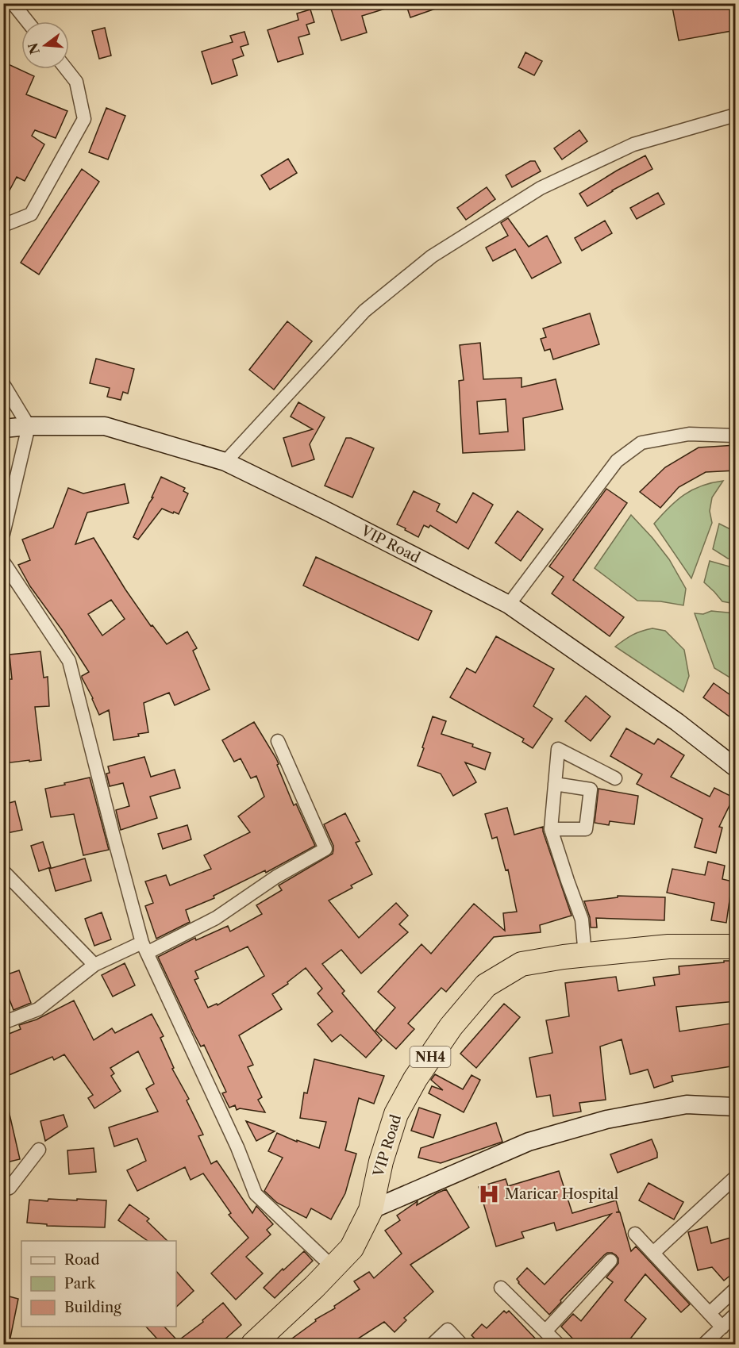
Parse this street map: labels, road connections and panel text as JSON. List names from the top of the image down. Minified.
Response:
{"streets":{"highway":["VIP Road","NH4"]},"places":{"hospital":["Maricar Hospital"]},"legend":["Road","Park","Building"],"north":"left"}
